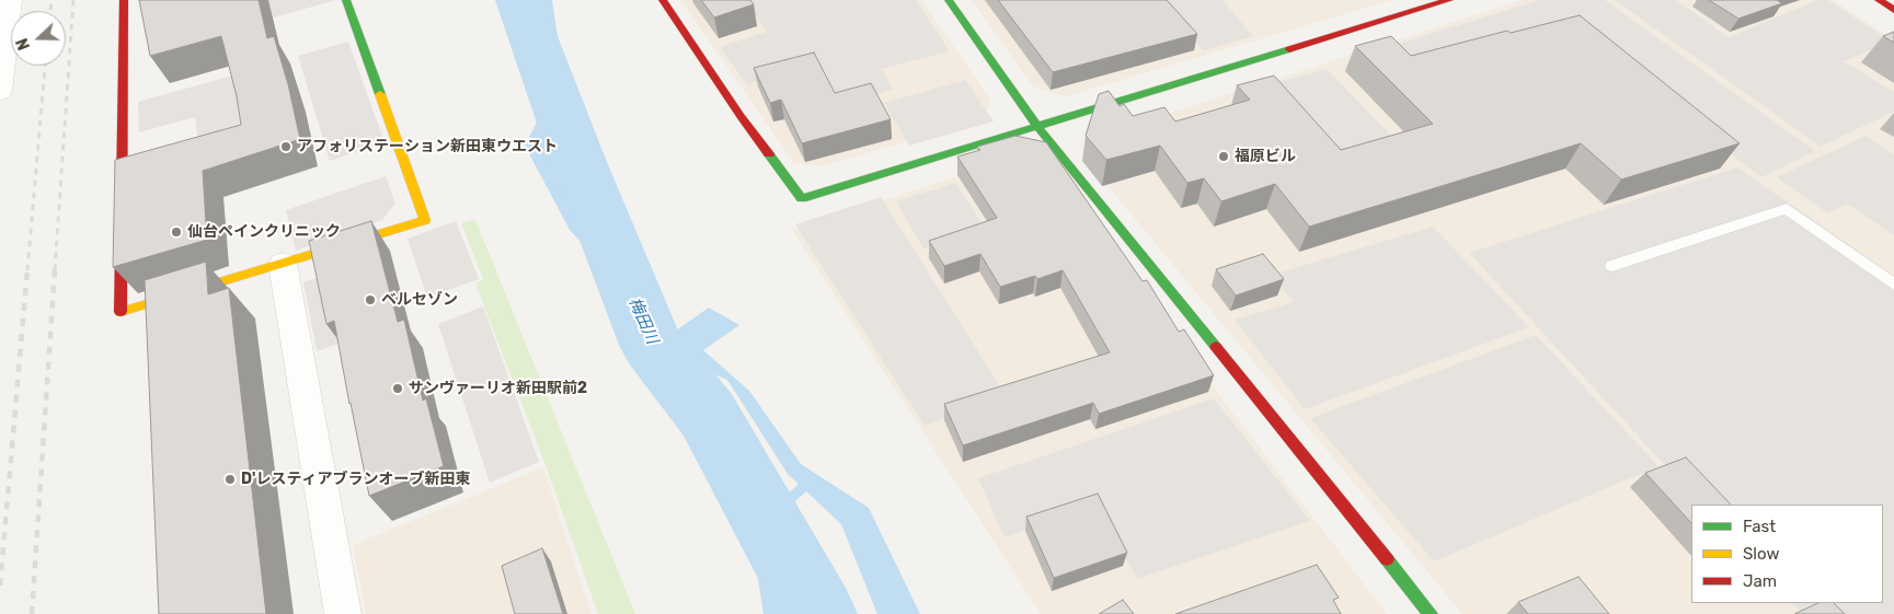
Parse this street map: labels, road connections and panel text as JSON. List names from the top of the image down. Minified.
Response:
{"water":["梅田川"],"places":["アフォリステーション新田東ウエスト","福原ビル","仙台ペインクリニック","ベルセゾン","サンヴァーリオ新田駅前2","D'レスティアブランオーブ新田東"],"legend":["Fast","Slow","Jam"],"north":"left"}
